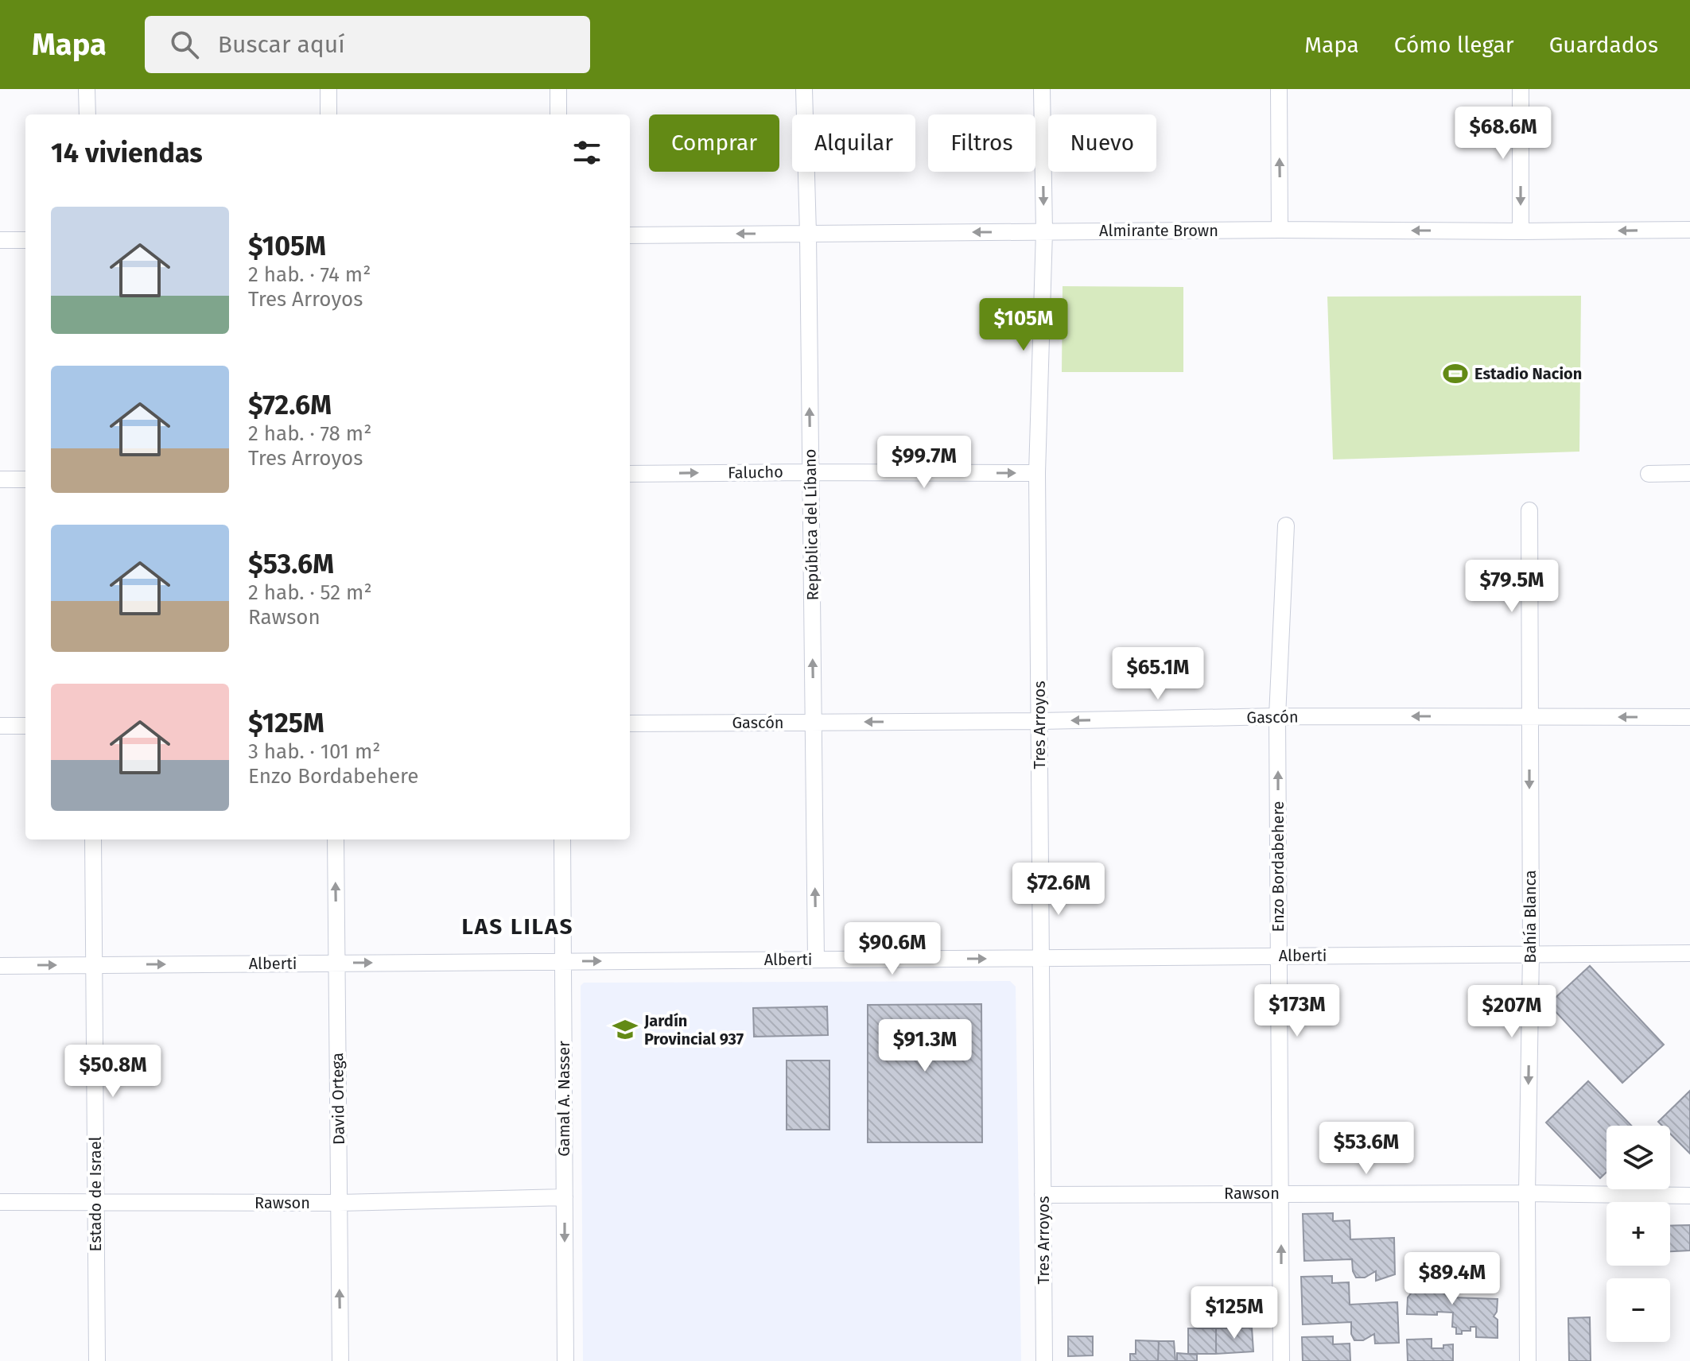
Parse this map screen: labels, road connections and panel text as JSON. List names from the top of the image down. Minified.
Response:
{"streets":{"street":["Almirante Brown","Falucho","República del Líbano","Gascón","Tres Arroyos","Enzo Bordabehere","Bahía Blanca","Alberti","David Ortega","Gamal A. Nasser","Rawson","Estado de Israel"]},"crossings":[["Almirante Brown","República del Líbano"],["Almirante Brown","Tres Arroyos"],["Falucho","República del Líbano"],["Falucho","Tres Arroyos"],["República del Líbano","Gascón"],["República del Líbano","Alberti"],["Gascón","Tres Arroyos"],["Gascón","Enzo Bordabehere"],["Gascón","Bahía Blanca"],["Tres Arroyos","Alberti"],["Tres Arroyos","Rawson"],["Enzo Bordabehere","Alberti"],["Enzo Bordabehere","Rawson"],["Bahía Blanca","Alberti"],["Bahía Blanca","Rawson"],["Alberti","David Ortega"],["Alberti","Gamal A. Nasser"],["Alberti","Estado de Israel"],["David Ortega","Rawson"],["Gamal A. Nasser","Rawson"],["Rawson","Estado de Israel"]],"one_way":["Almirante Brown","Falucho","República del Líbano","Gascón","Enzo Bordabehere","Bahía Blanca","Alberti","David Ortega"],"districts":["LAS LILAS"],"places":{"sports":["Estadio Nacion"],"school or university":["Jardín Provincial 937"]},"page":{"header":"Mapa","search":"Buscar aquí","nav":["Mapa","Cómo llegar","Guardados"],"price":["$68.6M","$105M","$99.7M","$79.5M","$65.1M","$72.6M","$90.6M","$173M","$207M","$91.3M","$50.8M","$53.6M","$89.4M","$125M"],"chip":["Comprar","Alquilar","Filtros","Nuevo"],"heading":"14 viviendas","list":[{"name":"$105M","note":"2 hab. · 74 m² · Tres Arroyos"},{"name":"$72.6M","note":"2 hab. · 78 m² · Tres Arroyos"},{"name":"$53.6M","note":"2 hab. · 52 m² · Rawson"},{"name":"$125M","note":"3 hab. · 101 m² · Enzo Bordabehere"}],"map_buttons":["+","−"]}}
